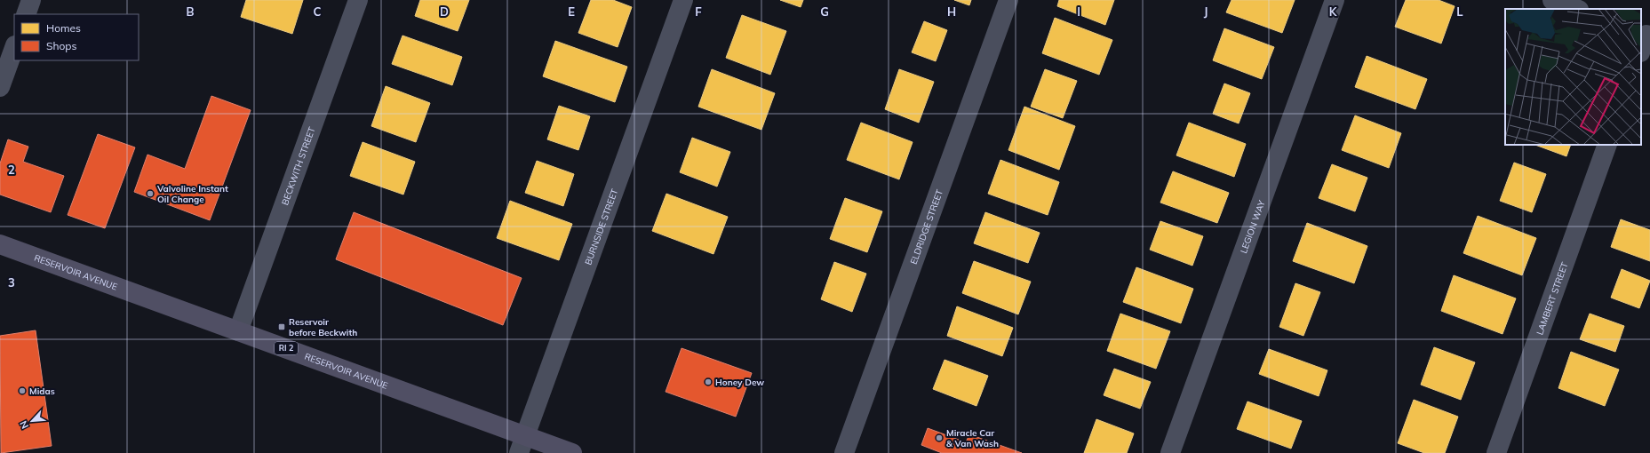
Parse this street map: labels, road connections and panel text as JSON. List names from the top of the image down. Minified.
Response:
{"streets":{"main road":["RESERVOIR AVENUE","RI 2"],"street":["BECKWITH STREET","BURNSIDE STREET","ELDRIDGE STREET","LEGION WAY","LAMBERT STREET"]},"crossings":[["BECKWITH STREET","RESERVOIR AVENUE"],["BURNSIDE STREET","RESERVOIR AVENUE"]],"places":{"other":["Valvoline Instant Oil Change","Honey Dew","Midas","Miracle Car & Van Wash"],"transit":["Reservoir before Beckwith"]},"legend":["Homes","Shops"],"north":"bottom left","grid":{"columns":["B","C","D","E","F","G","H","I","J","K","L"],"rows":["2","3"]}}
